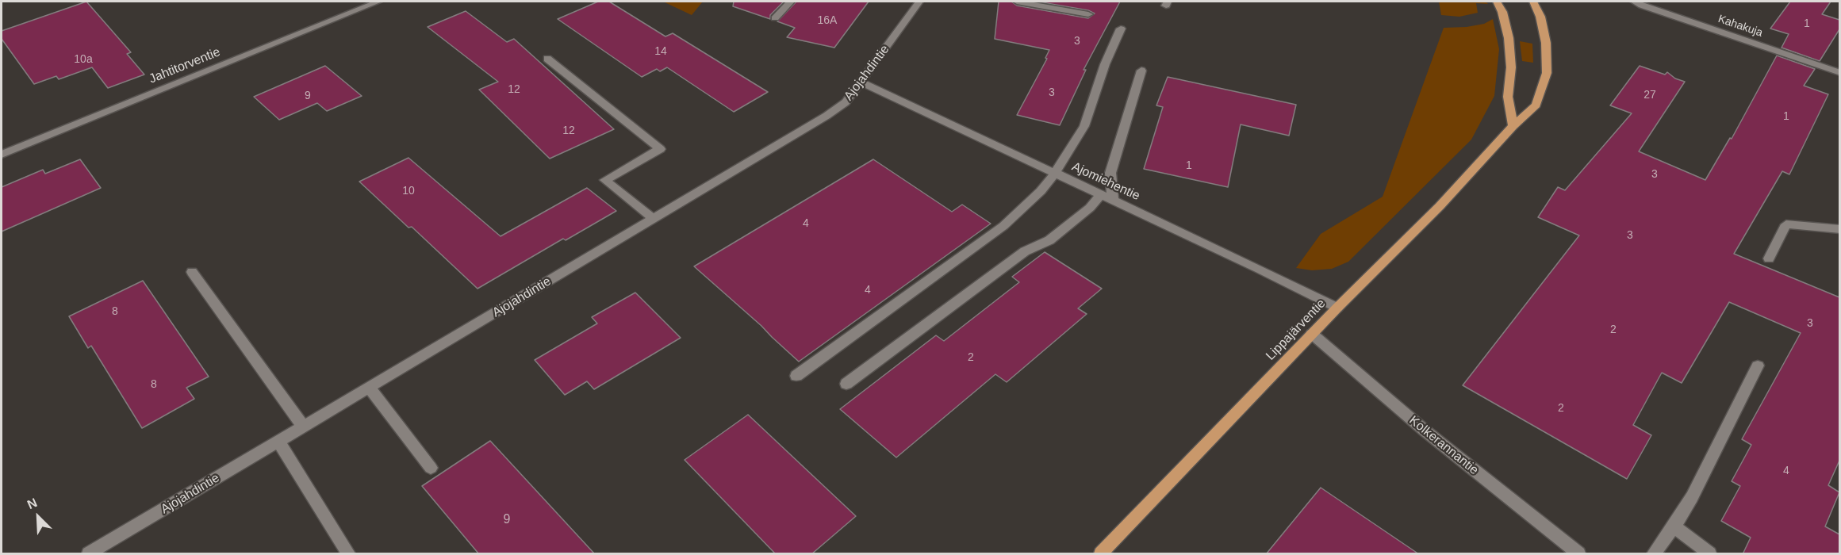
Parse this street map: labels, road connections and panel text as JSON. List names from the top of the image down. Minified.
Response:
{"streets":{"main road":["Lippajärventie"],"street":["Kahakuja","Jahtitorventie","Ajojahdintie","Ajomiehentie","Kolkerannantie"]},"crossings":[["Ajojahdintie","Ajomiehentie"],["Ajomiehentie","Lippajärventie"],["Lippajärventie","Kolkerannantie"]],"house_numbers":["16A","1","3","14","10a","12","3","27","9","1","12","1","3","10","4","3","4","8","3","2","2","8","2","4","9"],"north":"top left"}
